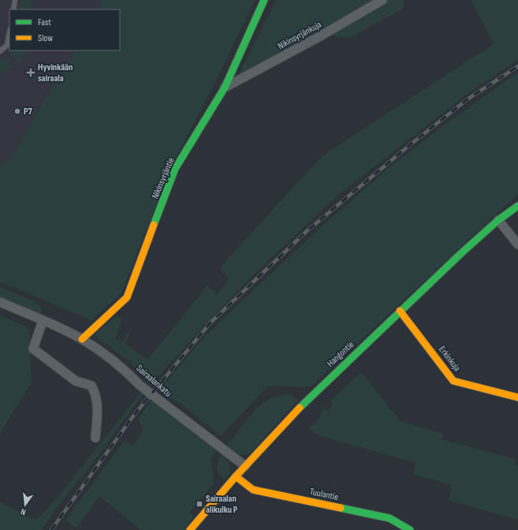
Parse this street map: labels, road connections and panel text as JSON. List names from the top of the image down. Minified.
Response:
{"streets":{"street":["Nikinsyrjänkuja","Nikinsyrjäntie","Hangontie","Erkinkuja","Sairaalankatu","Tuulantie"]},"crossings":[["Nikinsyrjänkuja","Nikinsyrjäntie"],["Nikinsyrjäntie","Sairaalankatu"],["Hangontie","Erkinkuja"],["Hangontie","Sairaalankatu"],["Hangontie","Tuulantie"]],"places":{"health":["Hyvinkään sairaala"],"other":["P7"],"transit":["Sairaalan alikulku P"]},"legend":["Fast","Slow"],"north":"bottom"}
